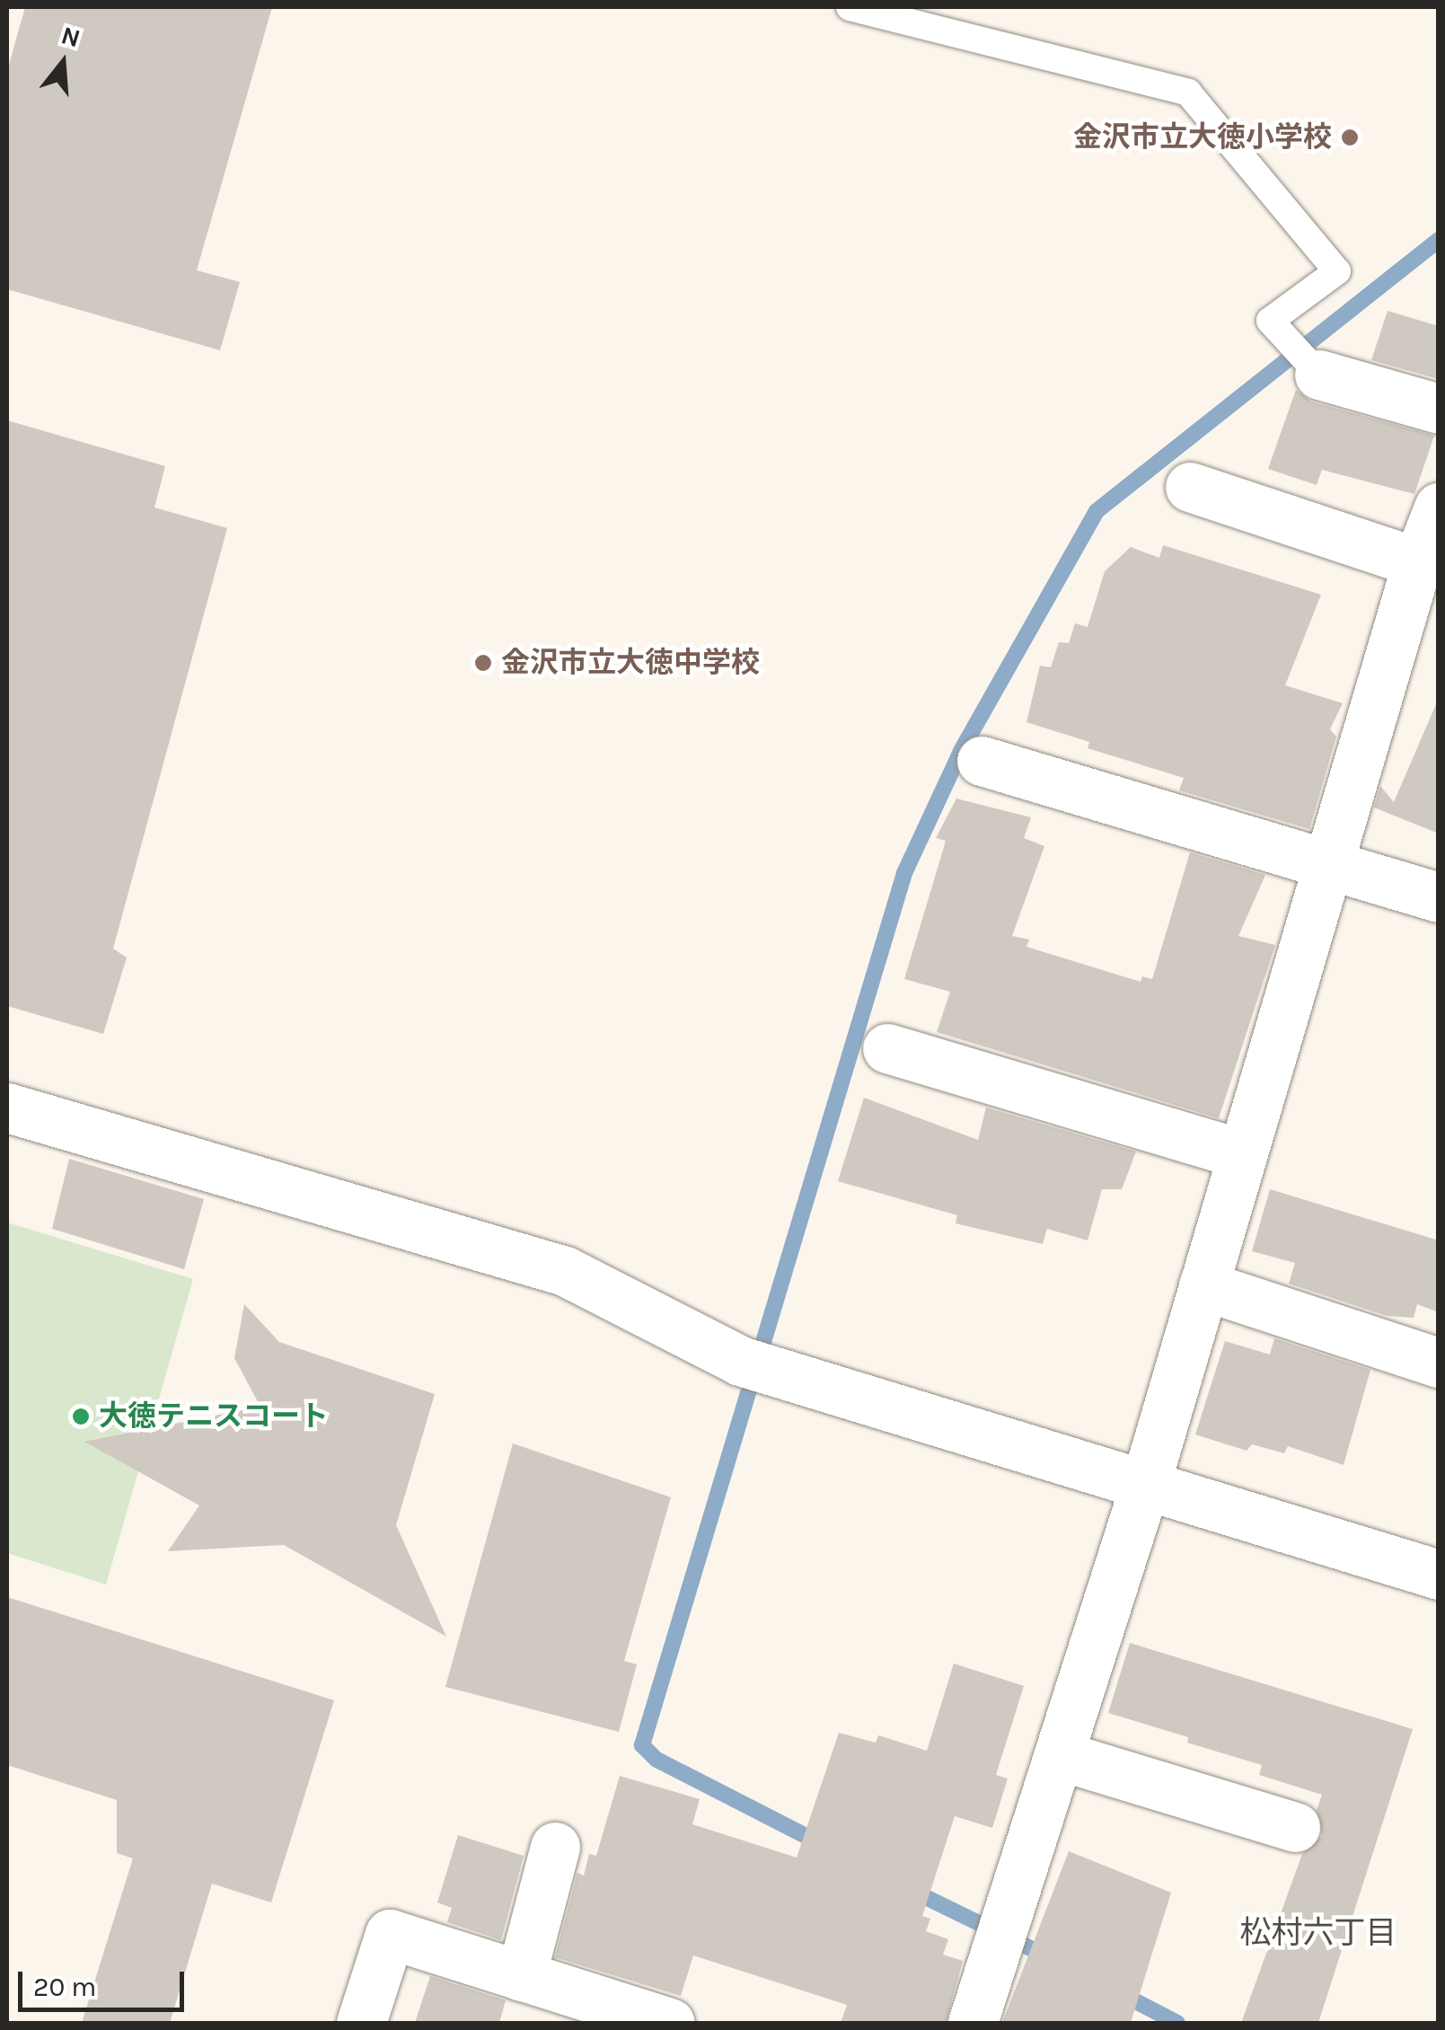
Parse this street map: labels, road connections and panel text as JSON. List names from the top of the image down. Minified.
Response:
{"districts":["松村六丁目"],"places":["金沢市立大徳小学校","金沢市立大徳中学校","大徳テニスコート"],"scale_bar":"20 m","north":"top"}
